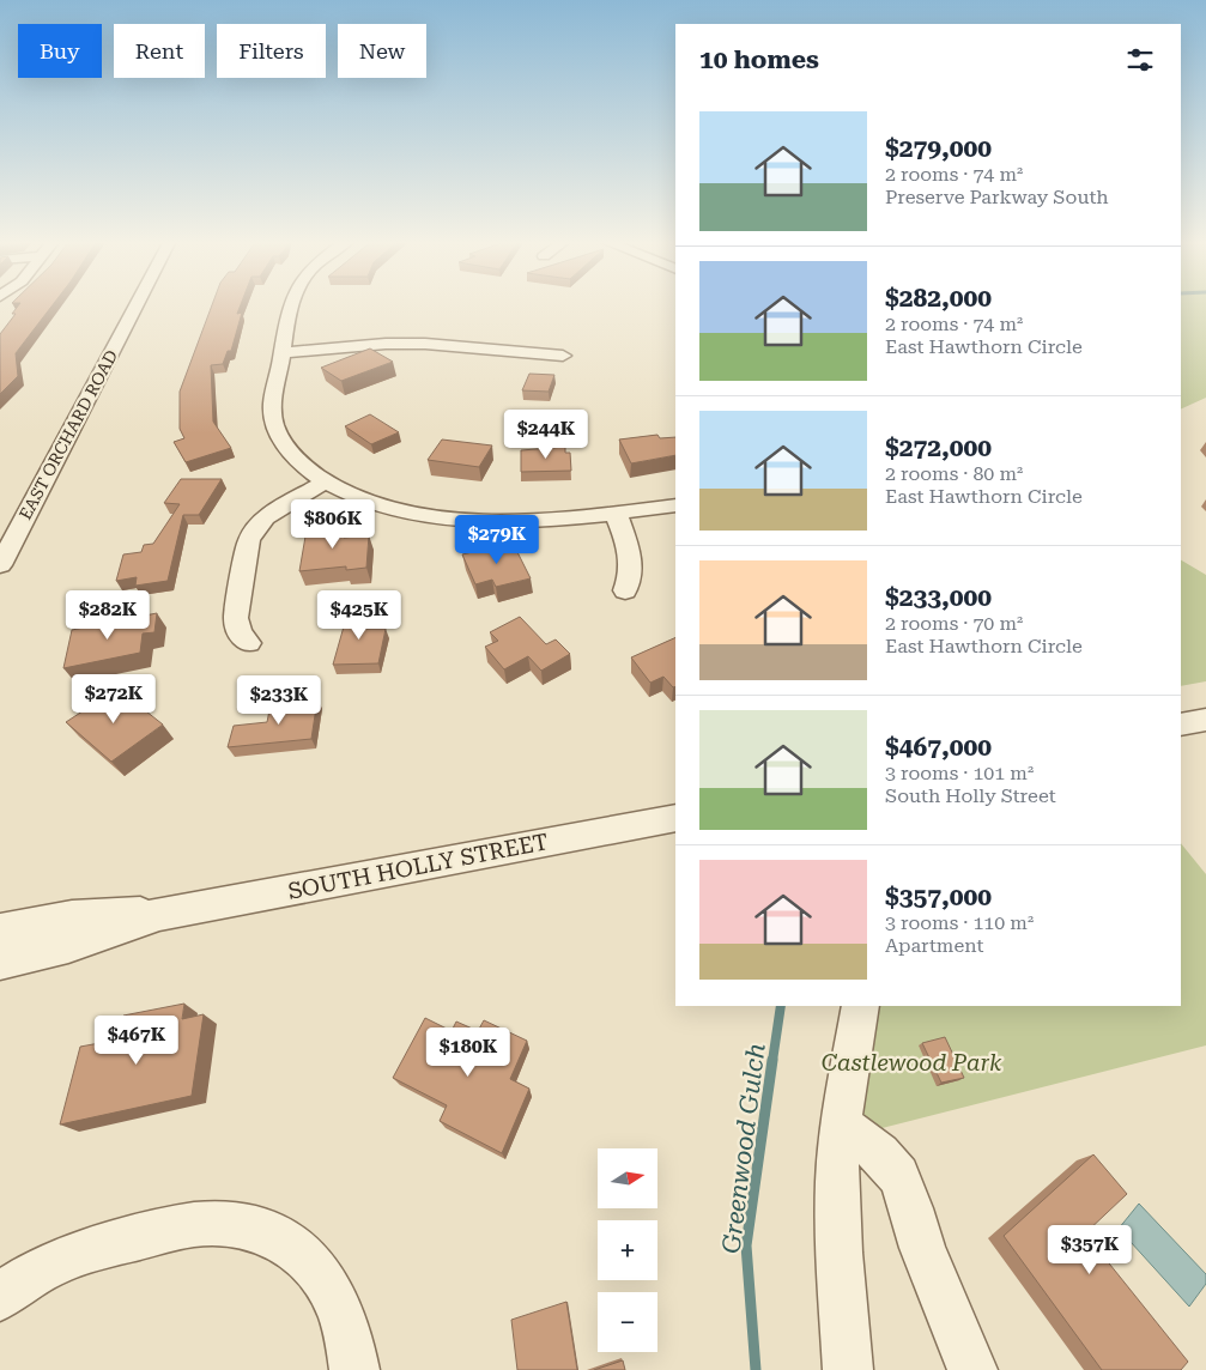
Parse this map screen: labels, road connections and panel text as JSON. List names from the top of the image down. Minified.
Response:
{"streets":{"street":["EAST ORCHARD ROAD","SOUTH HOLLY STREET"]},"water":["Greenwood Gulch"],"parks":["Castlewood Park"],"north":"right","page":{"chip":["Buy","Rent","Filters","New"],"heading":"10 homes","list":[{"name":"$279,000","note":"2 rooms · 74 m² · Preserve Parkway South"},{"name":"$282,000","note":"2 rooms · 74 m² · East Hawthorn Circle"},{"name":"$272,000","note":"2 rooms · 80 m² · East Hawthorn Circle"},{"name":"$233,000","note":"2 rooms · 70 m² · East Hawthorn Circle"},{"name":"$467,000","note":"3 rooms · 101 m² · South Holly Street"},{"name":"$357,000","note":"3 rooms · 110 m² · Apartment"}],"price":["$244K","$806K","$279K","$282K","$425K","$272K","$233K","$467K","$180K","$357K"],"map_buttons":["+","−"]}}
